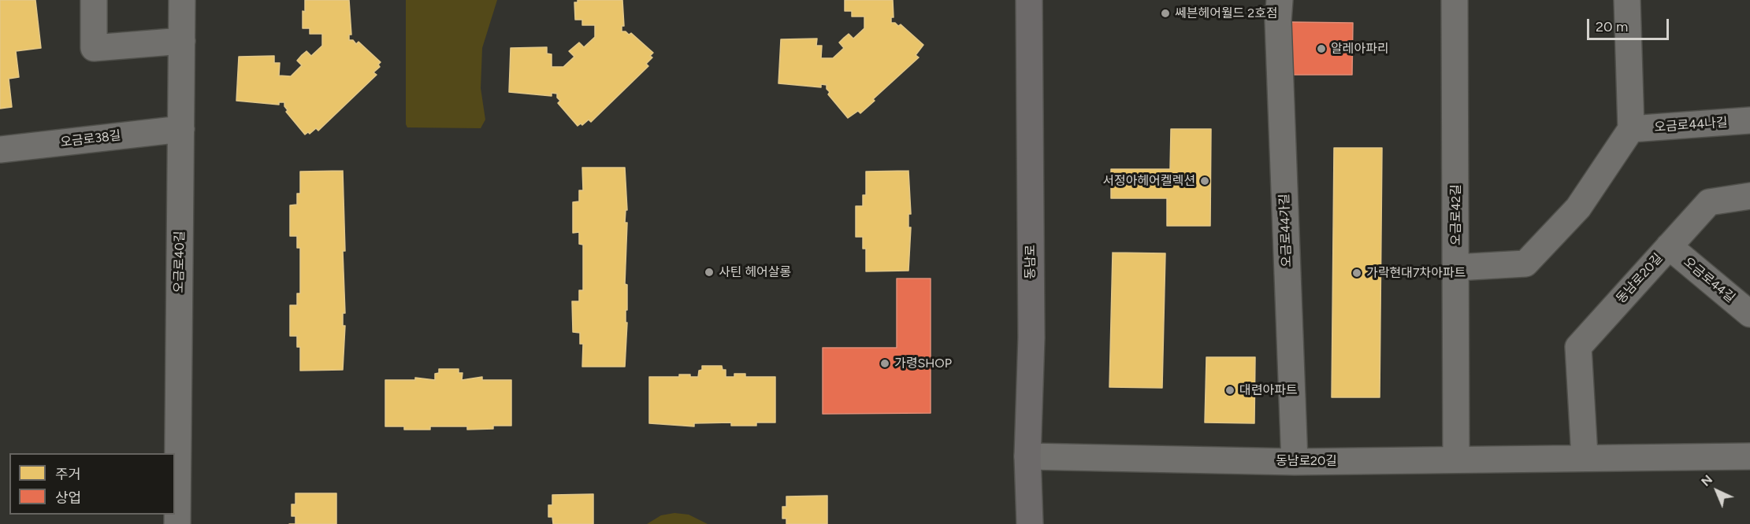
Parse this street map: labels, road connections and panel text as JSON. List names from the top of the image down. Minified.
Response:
{"streets":{"main road":["동남로"],"street":["오금로44나길","오금로38길","오금로42길","오금로44가길","오금로40길","동남로20길","오금로44길"]},"crossings":[["오금로38길","오금로40길"],["오금로42길","동남로20길"],["오금로44가길","동남로20길"],["동남로","동남로20길"],["동남로20길","오금로44길"]],"places":["쎄븐헤어월드 2호점","알레아파리","서정아헤어켈렉션","사틴 헤어살롱","가락현대7차아파트","가령SHOP","대련아파트"],"legend":["주거","상업"],"scale_bar":"20 m","north":"top left"}
